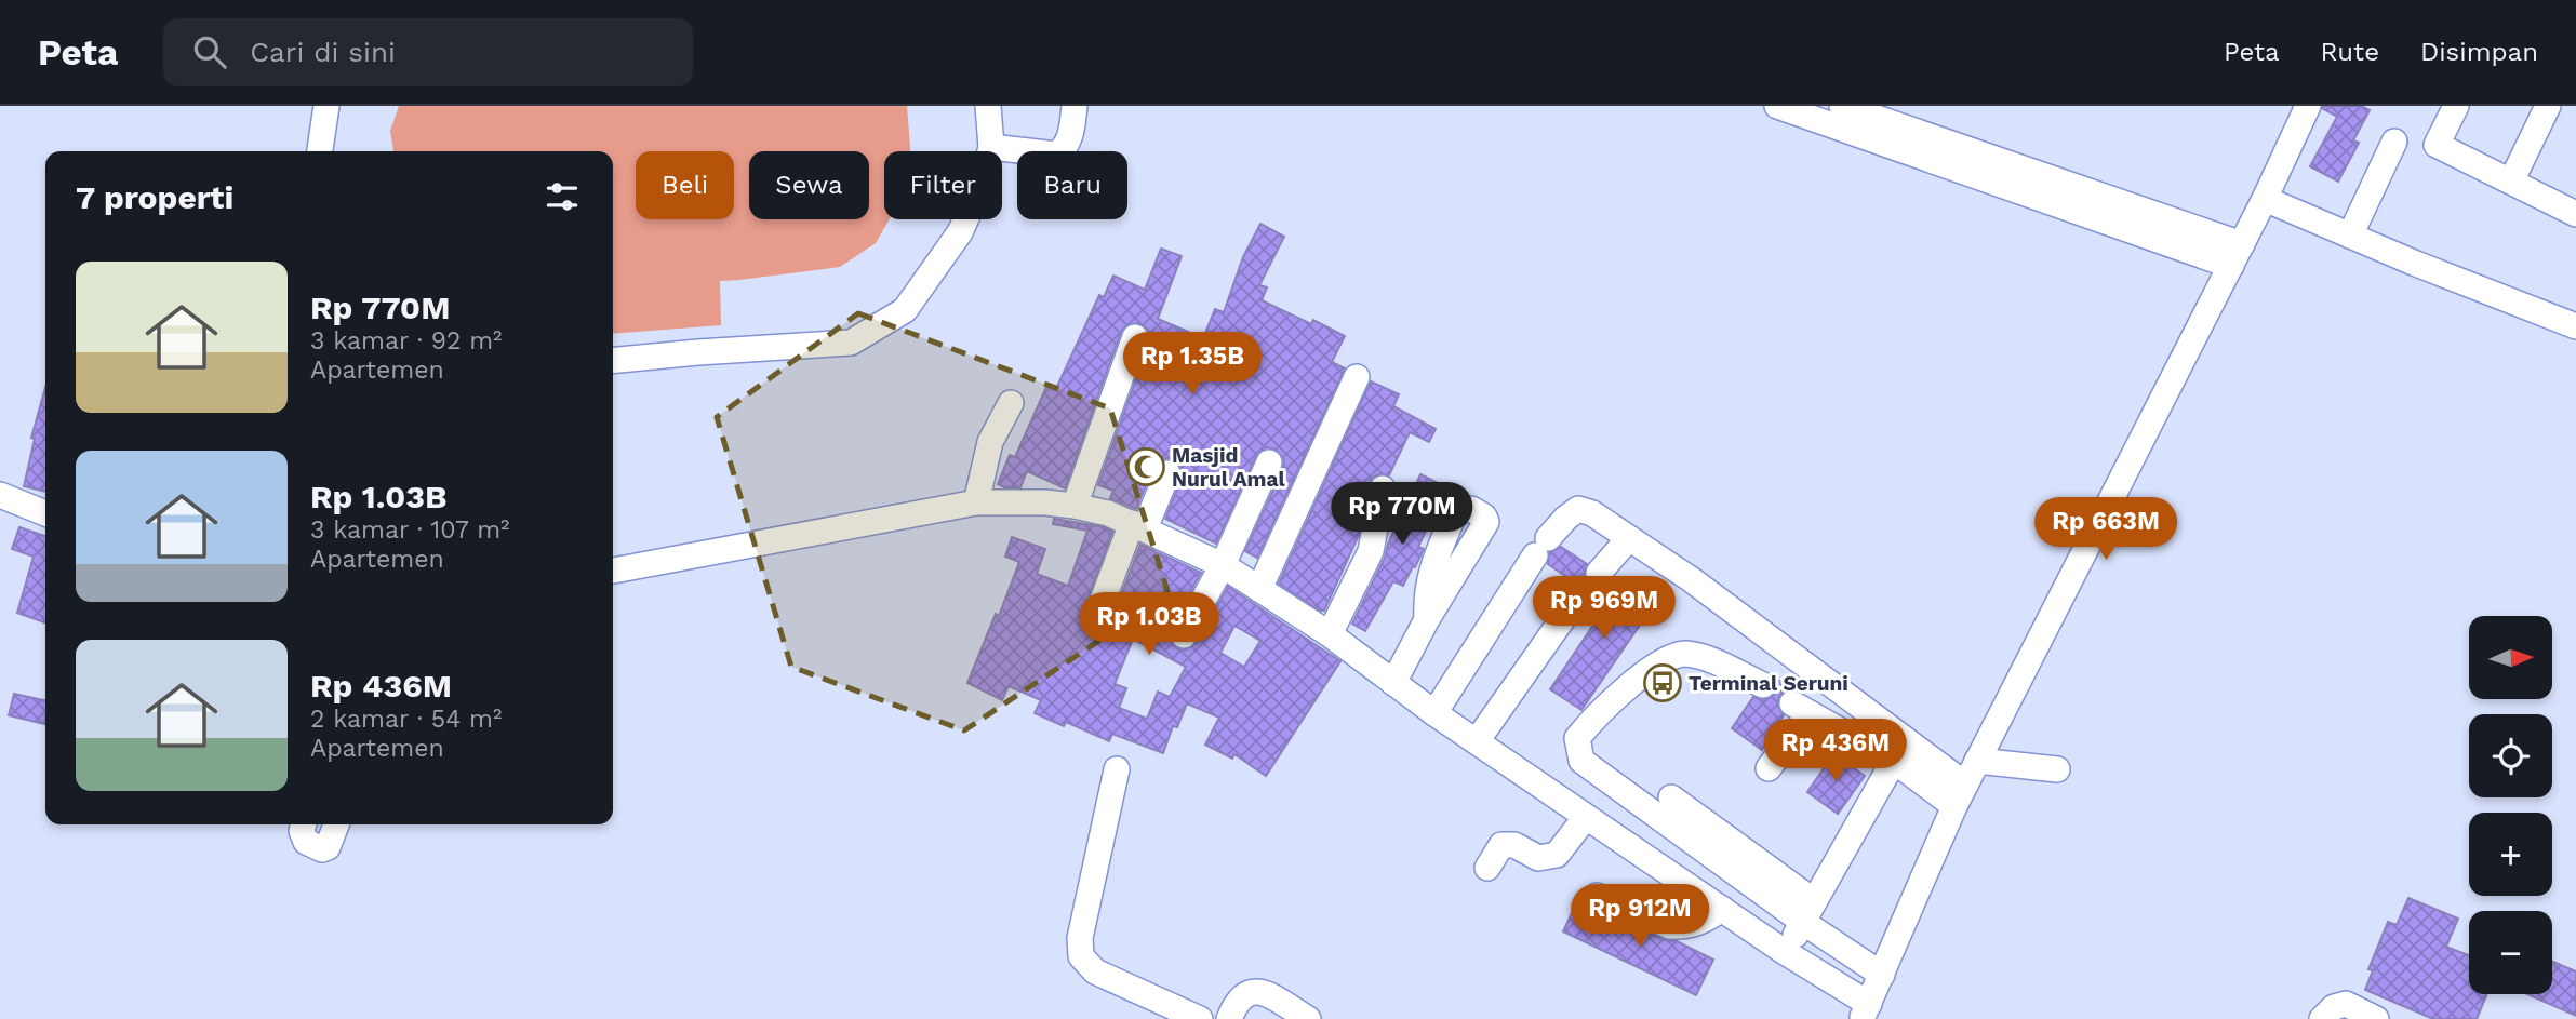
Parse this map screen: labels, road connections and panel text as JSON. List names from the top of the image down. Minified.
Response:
{"places":{"mosque":["Masjid Nurul Amal"],"bus stop":["Terminal Seruni"]},"north":"right","page":{"header":"Peta","search":"Cari di sini","nav":["Peta","Rute","Disimpan"],"chip":["Beli","Sewa","Filter","Baru"],"heading":"7 properti","list":[{"name":"Rp 770M","note":"3 kamar · 92 m² · Apartemen"},{"name":"Rp 1.03B","note":"3 kamar · 107 m² · Apartemen"},{"name":"Rp 436M","note":"2 kamar · 54 m² · Apartemen"}],"price":["Rp 1.35B","Rp 770M","Rp 663M","Rp 969M","Rp 1.03B","Rp 436M","Rp 912M"],"map_buttons":["+","−"]}}
